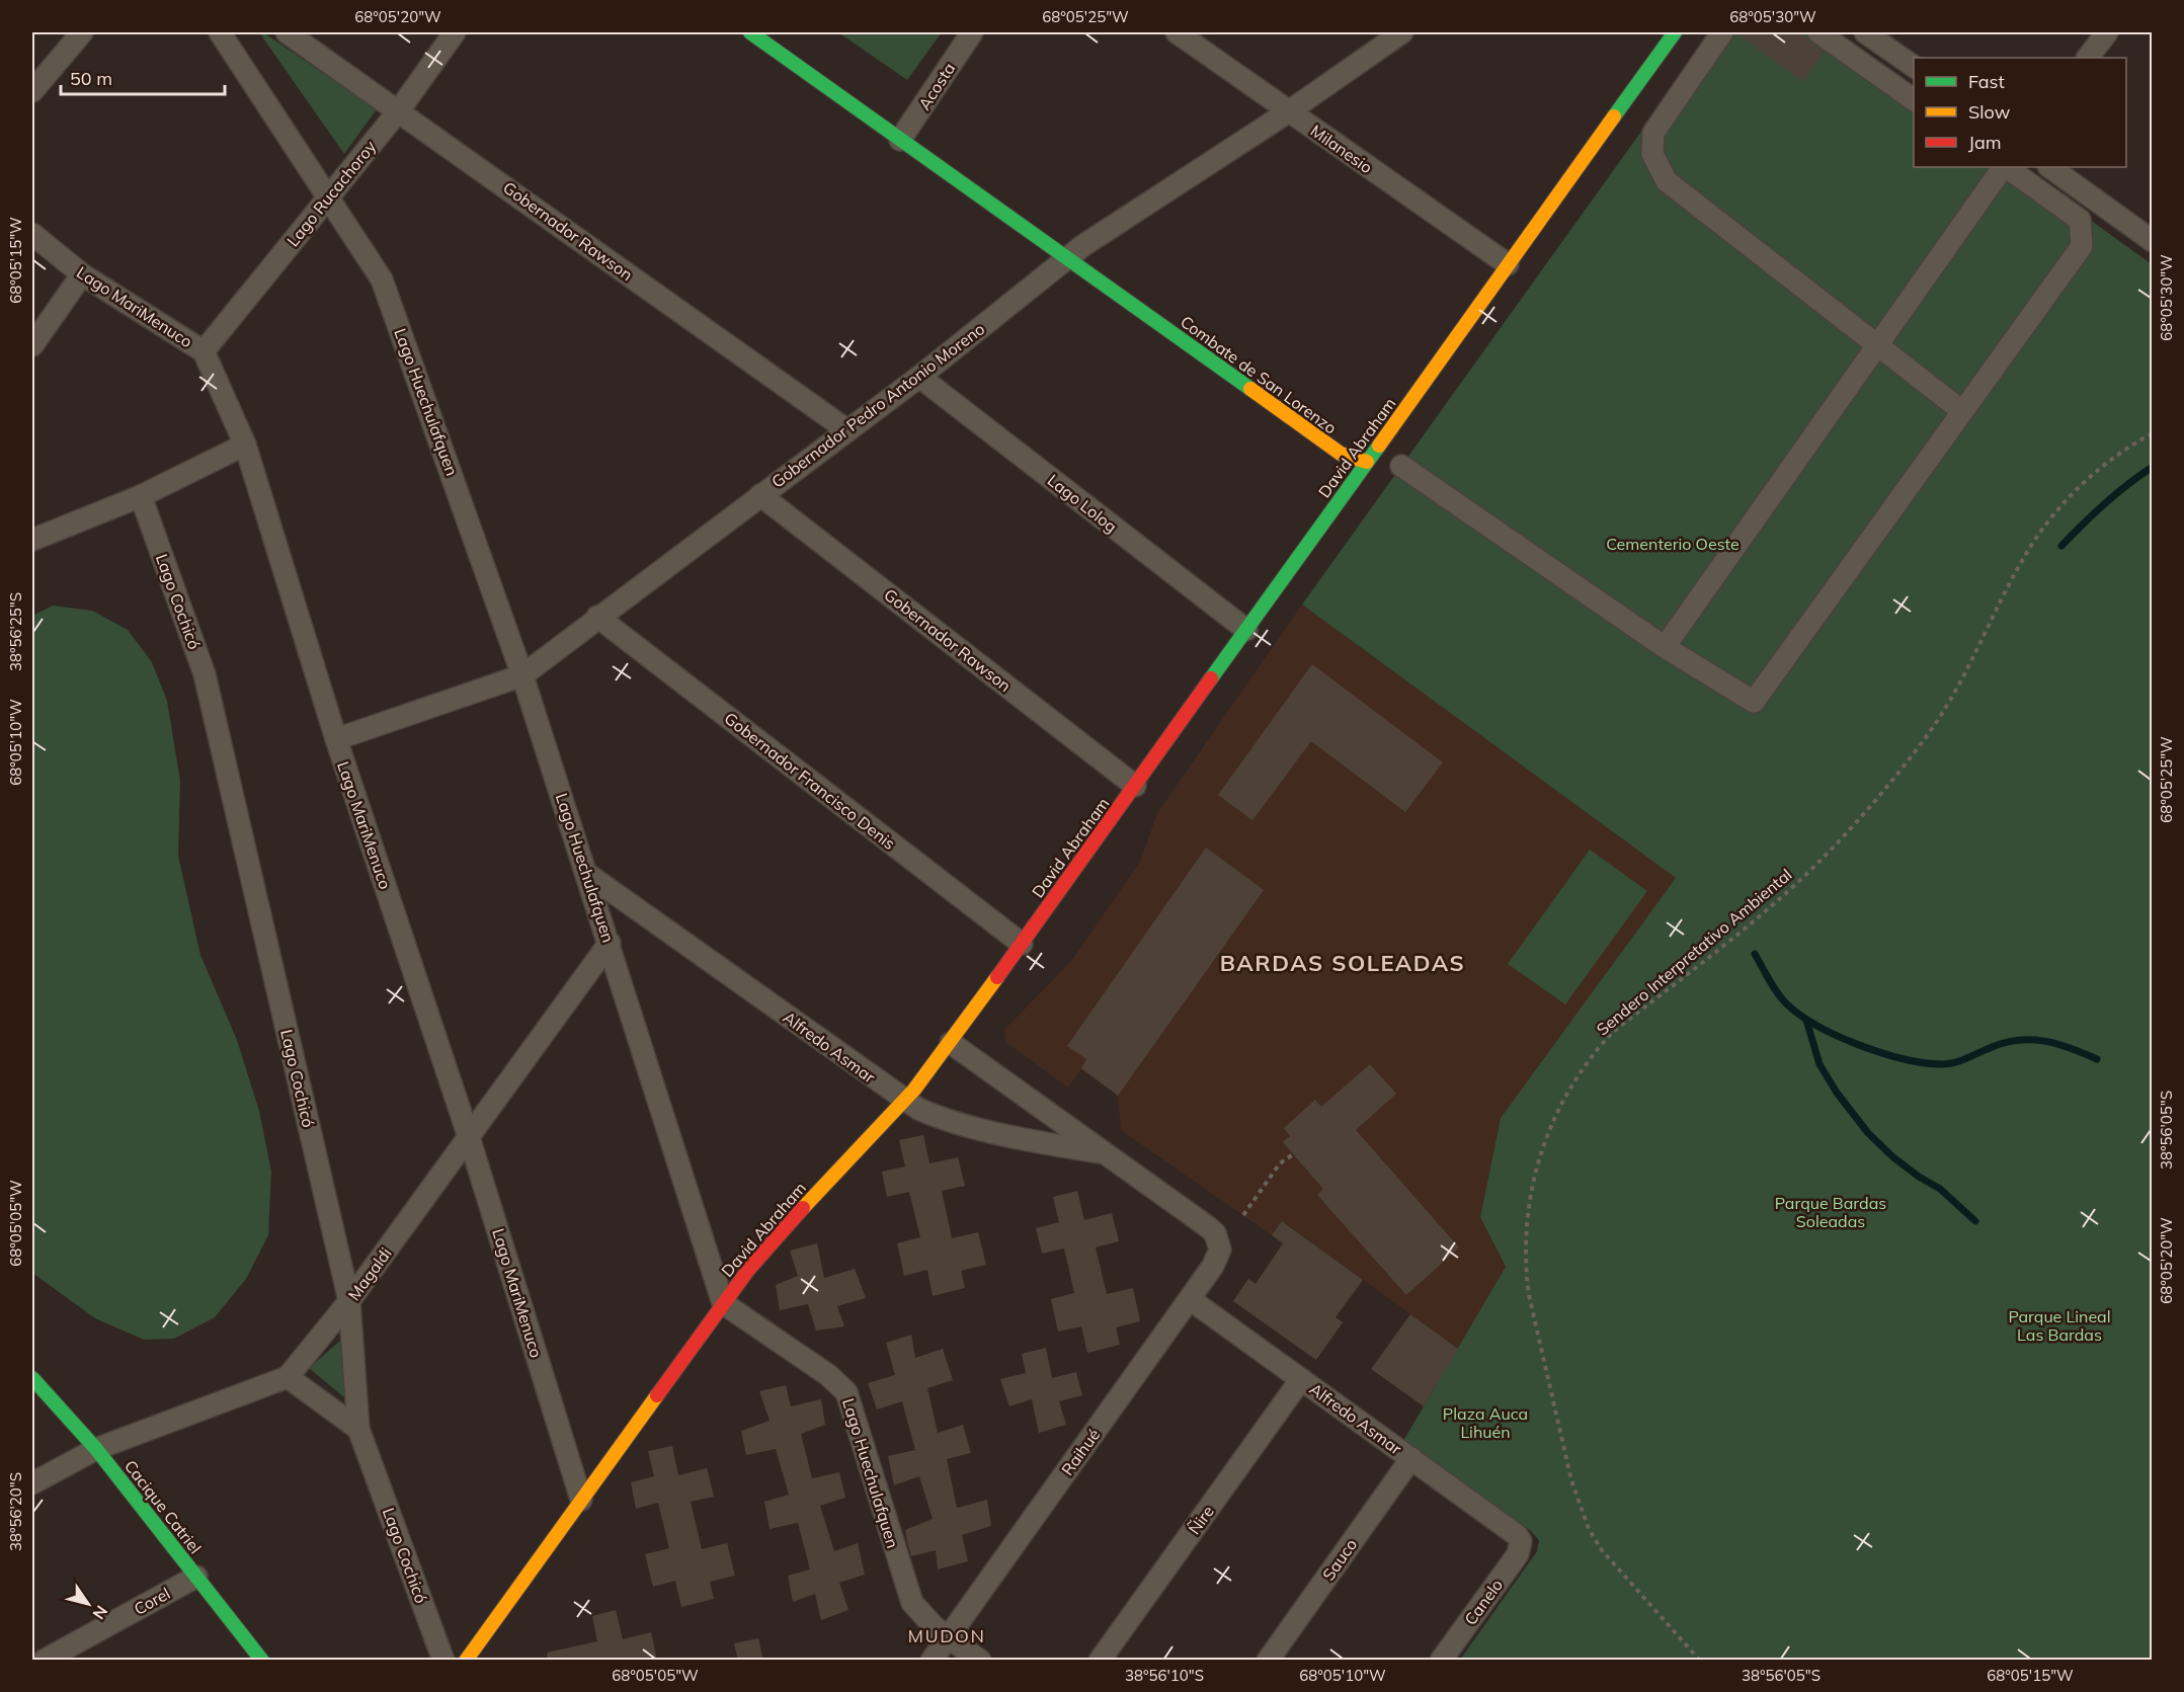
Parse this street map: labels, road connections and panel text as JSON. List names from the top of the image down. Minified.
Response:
{"streets":{"main road":["Combate de San Lorenzo","David Abraham","Cacique Catriel"],"street":["Acosta","Milanesio","Lago Rucachoroy","Gobernador Rawson","Lago MariMenuco","Lago Huechulafquen","Gobernador Pedro Antonio Moreno","Lago Lolog","Lago Cochicó","Gobernador Francisco Denis","Alfredo Asmar","Magaldi","Raihué","Ñire","Sauco","Corel","Canelo"],"path":["Sendero Interpretativo Ambiental"]},"crossings":[["Acosta","Combate de San Lorenzo"],["Milanesio","Gobernador Pedro Antonio Moreno"],["Milanesio","David Abraham"],["Lago Rucachoroy","Gobernador Rawson"],["Lago Rucachoroy","Lago MariMenuco"],["Lago Rucachoroy","Lago Huechulafquen"],["Gobernador Rawson","Gobernador Pedro Antonio Moreno"],["Gobernador Rawson","David Abraham"],["Lago MariMenuco","Gobernador Pedro Antonio Moreno"],["Lago MariMenuco","David Abraham"],["Lago MariMenuco","Magaldi"],["Combate de San Lorenzo","Gobernador Pedro Antonio Moreno"],["Combate de San Lorenzo","David Abraham"],["Lago Huechulafquen","Gobernador Pedro Antonio Moreno"],["Lago Huechulafquen","David Abraham"],["Lago Huechulafquen","Alfredo Asmar"],["Lago Huechulafquen","Magaldi"],["Lago Huechulafquen","Raihué"],["Gobernador Pedro Antonio Moreno","Lago Lolog"],["Gobernador Pedro Antonio Moreno","Gobernador Francisco Denis"],["David Abraham","Lago Lolog"],["David Abraham","Gobernador Francisco Denis"],["David Abraham","Alfredo Asmar"],["Lago Cochicó","Magaldi"],["Alfredo Asmar","Raihué"],["Alfredo Asmar","Ñire"],["Alfredo Asmar","Sauco"],["Alfredo Asmar","Canelo"],["Cacique Catriel","Corel"]],"districts":["BARDAS SOLEADAS","MUDON"],"parks":["Cementerio Oeste","Parque Bardas Soleadas","Parque Lineal Las Bardas","Plaza Auca Lihuén"],"legend":["Fast","Slow","Jam"],"scale_bar":"50 m","north":"bottom right","coordinates":["68°05'20\"W","68°05'25\"W","68°05'30\"W","68°05'15\"W","38°56'25\"S","68°05'10\"W","38°56'05\"S","68°05'05\"W","38°56'20\"S","38°56'10\"S"]}
